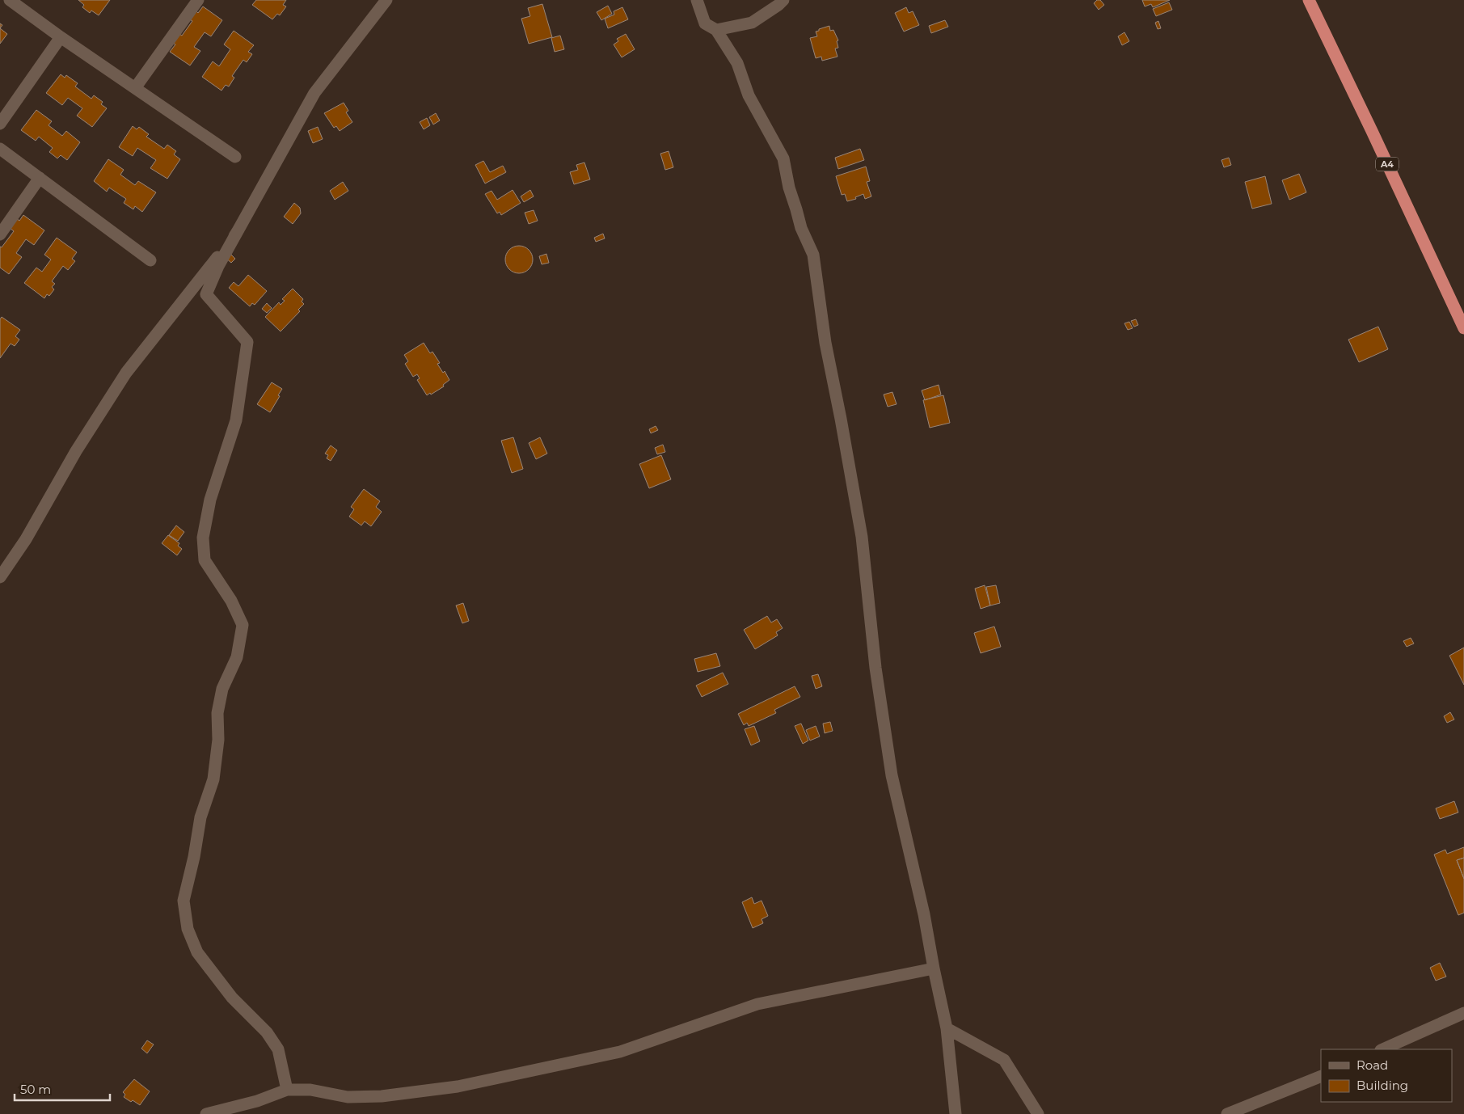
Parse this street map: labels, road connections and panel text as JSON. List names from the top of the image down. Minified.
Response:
{"streets":{"highway":["A4"]},"legend":["Road","Building"],"scale_bar":"50 m"}
